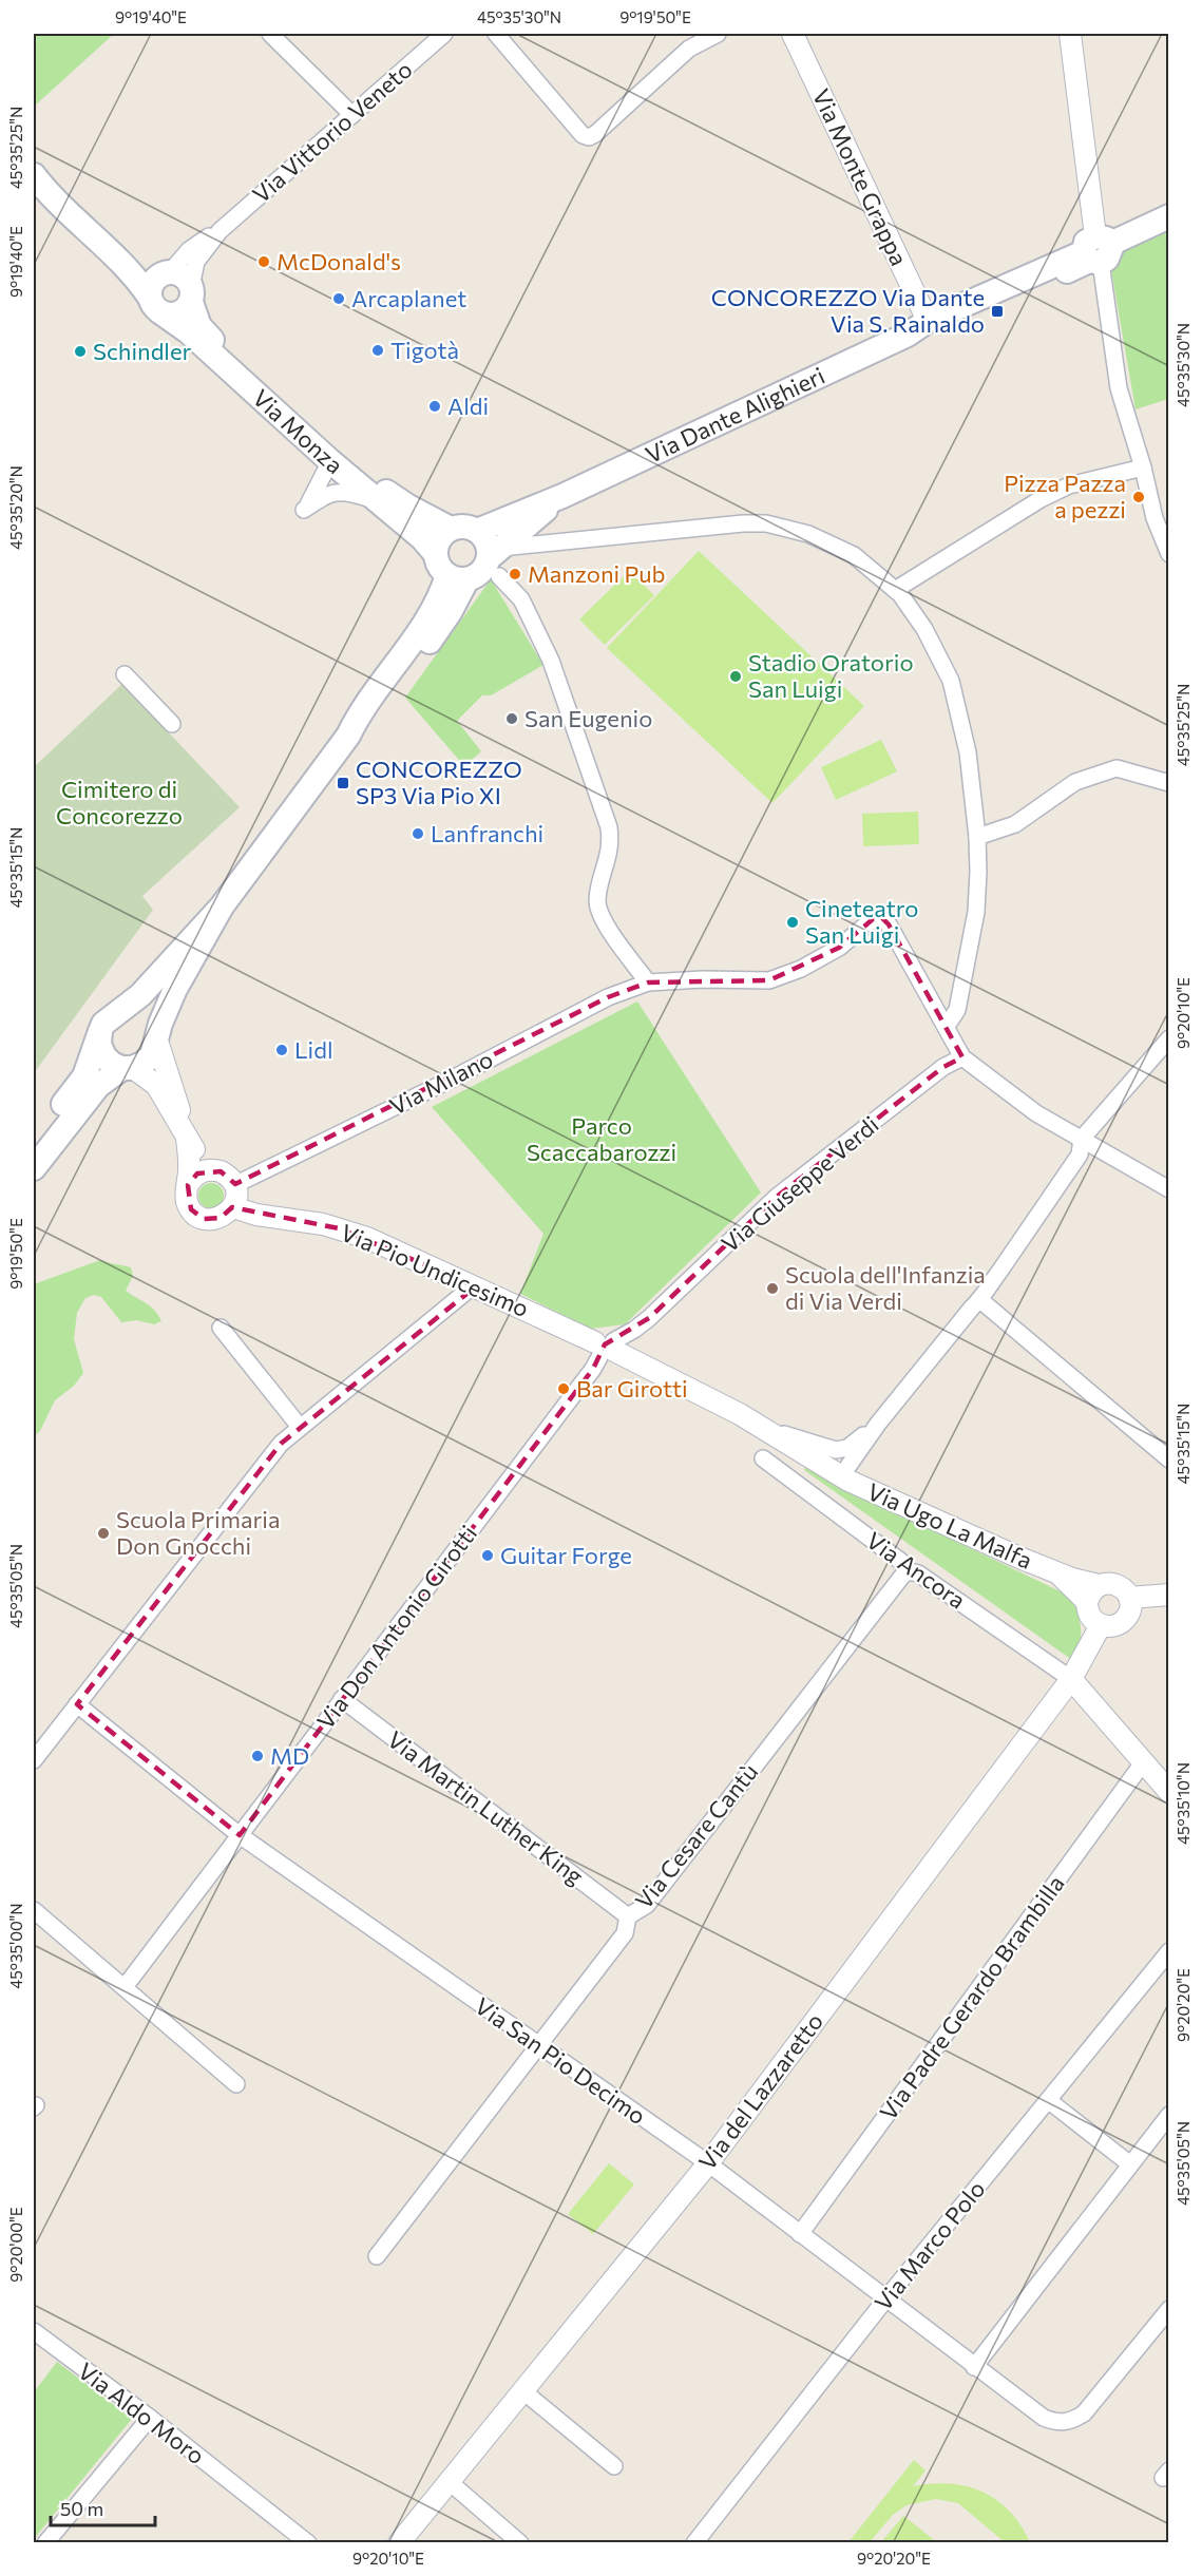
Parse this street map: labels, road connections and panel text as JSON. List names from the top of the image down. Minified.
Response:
{"streets":{"main road":["Via Dante Alighieri","Via Monza"],"street":["Via Vittorio Veneto","Via Monte Grappa","Via Milano","Via Giuseppe Verdi","Via Pio Undicesimo","Via Ugo La Malfa","Via Ancora","Via Don Antonio Girotti","Via Martin Luther King","Via Cesare Cantù","Via Padre Gerardo Brambilla","Via San Pio Decimo","Via del Lazzaretto","Via Marco Polo","Via Aldo Moro"]},"crossings":[["Via Vittorio Veneto","Via Monza"],["Via Monte Grappa","Via Dante Alighieri"],["Via Dante Alighieri","Via Monza"],["Via Milano","Via Pio Undicesimo"],["Via Giuseppe Verdi","Via Pio Undicesimo"],["Via Giuseppe Verdi","Via Don Antonio Girotti"],["Via Pio Undicesimo","Via Ugo La Malfa"],["Via Pio Undicesimo","Via Don Antonio Girotti"],["Via Ugo La Malfa","Via del Lazzaretto"],["Via Ancora","Via Cesare Cantù"],["Via Ancora","Via del Lazzaretto"],["Via Don Antonio Girotti","Via Martin Luther King"],["Via Don Antonio Girotti","Via San Pio Decimo"],["Via Martin Luther King","Via Cesare Cantù"],["Via Cesare Cantù","Via San Pio Decimo"],["Via Padre Gerardo Brambilla","Via San Pio Decimo"],["Via San Pio Decimo","Via del Lazzaretto"],["Via San Pio Decimo","Via Marco Polo"]],"parks":["Cimitero di Concorezzo","Parco Scaccabarozzi"],"places":{"other":["McDonald's","Arcaplanet","Tigotà","Schindler","Aldi","Pizza Pazza a pezzi","Manzoni Pub","Stadio Oratorio San Luigi","San Eugenio","Lanfranchi","Cineteatro San Luigi","Lidl","Scuola dell'Infanzia di Via Verdi","Bar Girotti","Scuola Primaria Don Gnocchi","Guitar Forge","MD"],"transit":["CONCOREZZO Via Dante Via S. Rainaldo","CONCOREZZO SP3 Via Pio XI"]},"scale_bar":"50 m","coordinates":["9°19'40\"E","45°35'30\"N","9°19'50\"E","45°35'25\"N","45°35'20\"N","45°35'15\"N","9°20'10\"E","45°35'05\"N","45°35'10\"N","45°35'00\"N","9°20'20\"E","9°20'00\"E"]}
